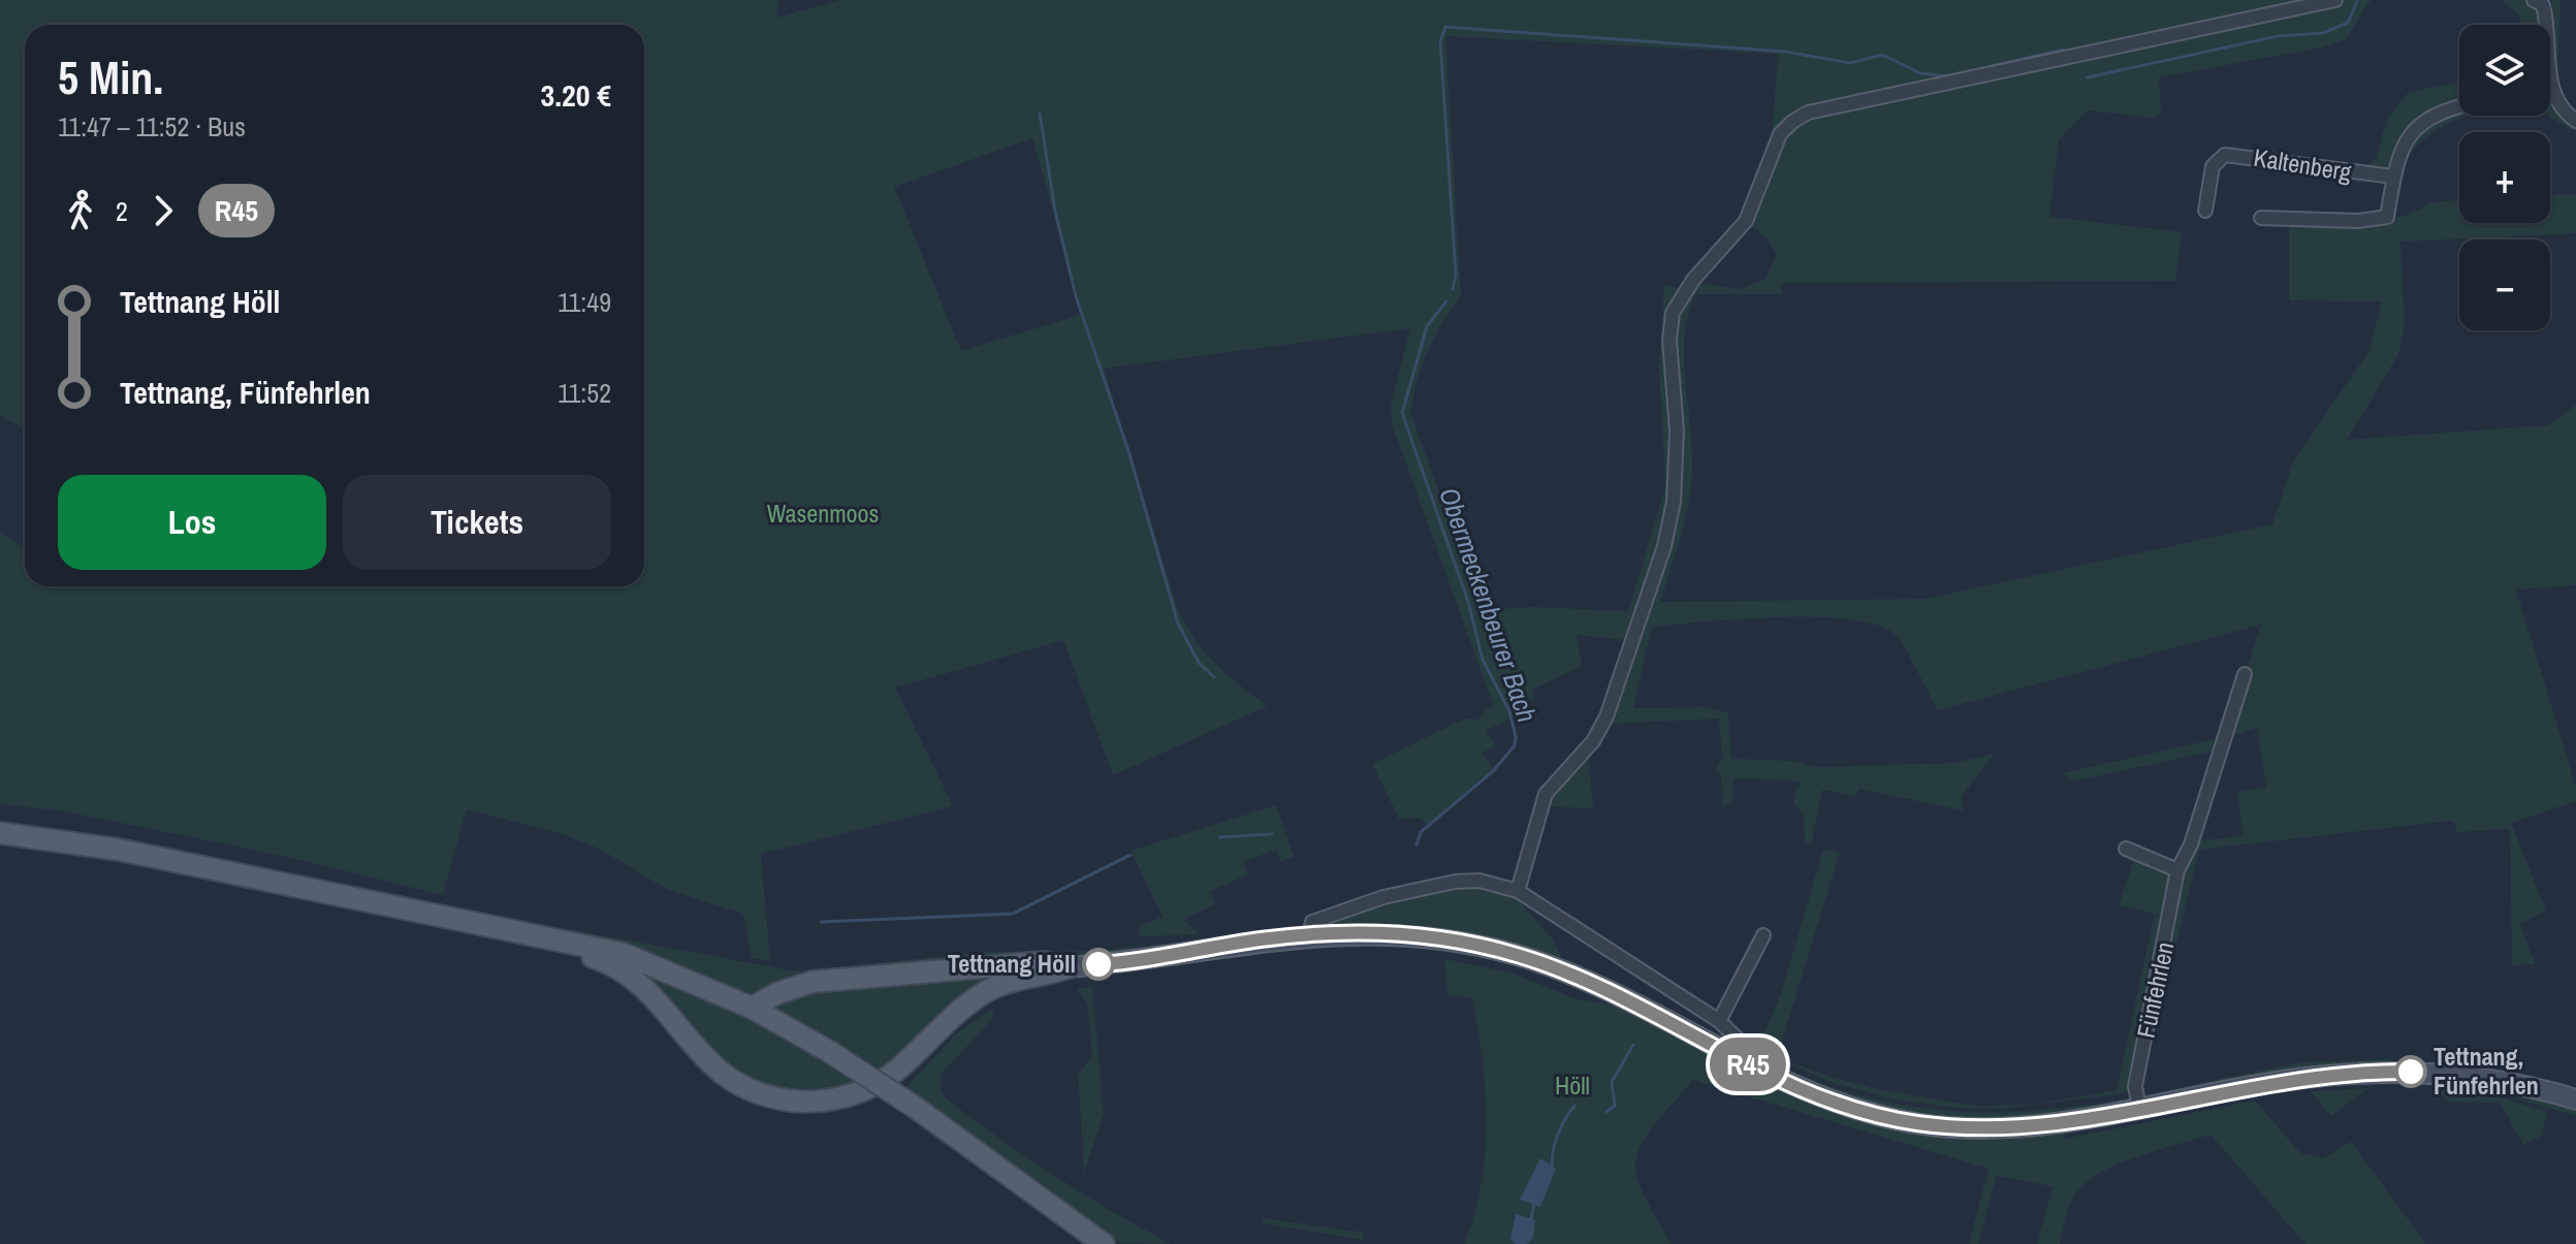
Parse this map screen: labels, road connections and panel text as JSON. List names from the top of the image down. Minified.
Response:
{"streets":{"street":["Kaltenberg","Fünfehrlen"]},"water":["Obermeckenbeurer Bach"],"parks":["Wasenmoos","Höll"],"places":["Tettnang Höll","Tettnang, Fünfehrlen"],"lines":["bus line R45"],"page":{"on_map":"R45","map_buttons":["+","−"],"heading":["5 Min.","11:47 – 11:52 · Bus","3.20 €"],"legs":["2","R45"],"list":[{"name":"Tettnang Höll","value":"11:49"},{"name":"Tettnang, Fünfehrlen","value":"11:52"}],"buttons":["Los","Tickets"]}}
